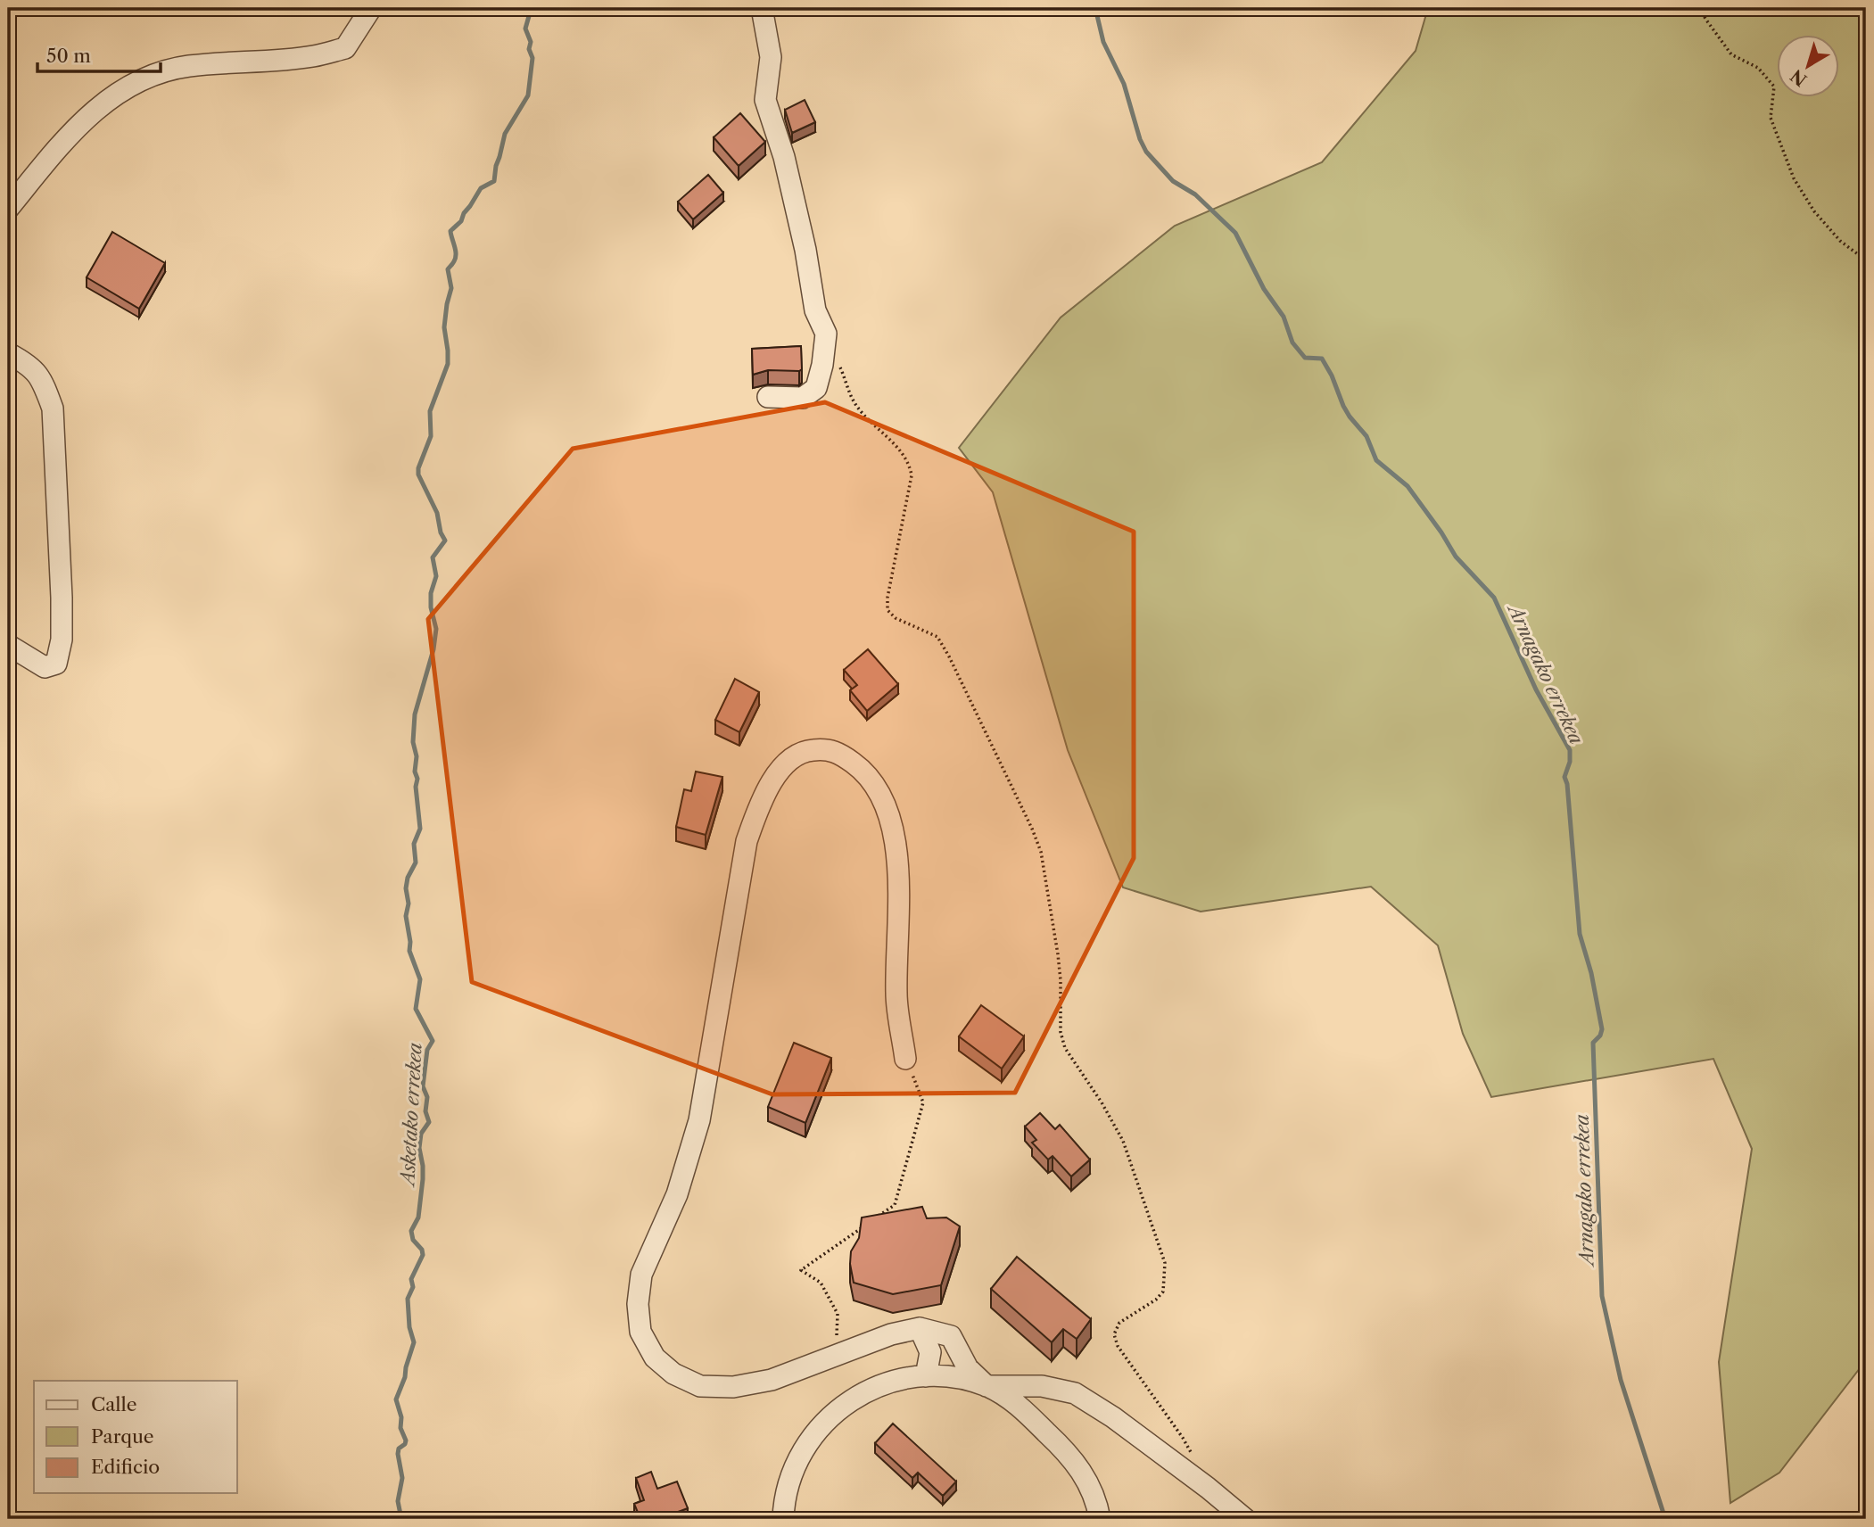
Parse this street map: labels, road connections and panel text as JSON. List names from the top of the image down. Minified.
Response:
{"water":["Arnagako errekea","Asketako errekea"],"legend":["Calle","Parque","Edificio"],"scale_bar":"50 m","north":"bottom left"}
